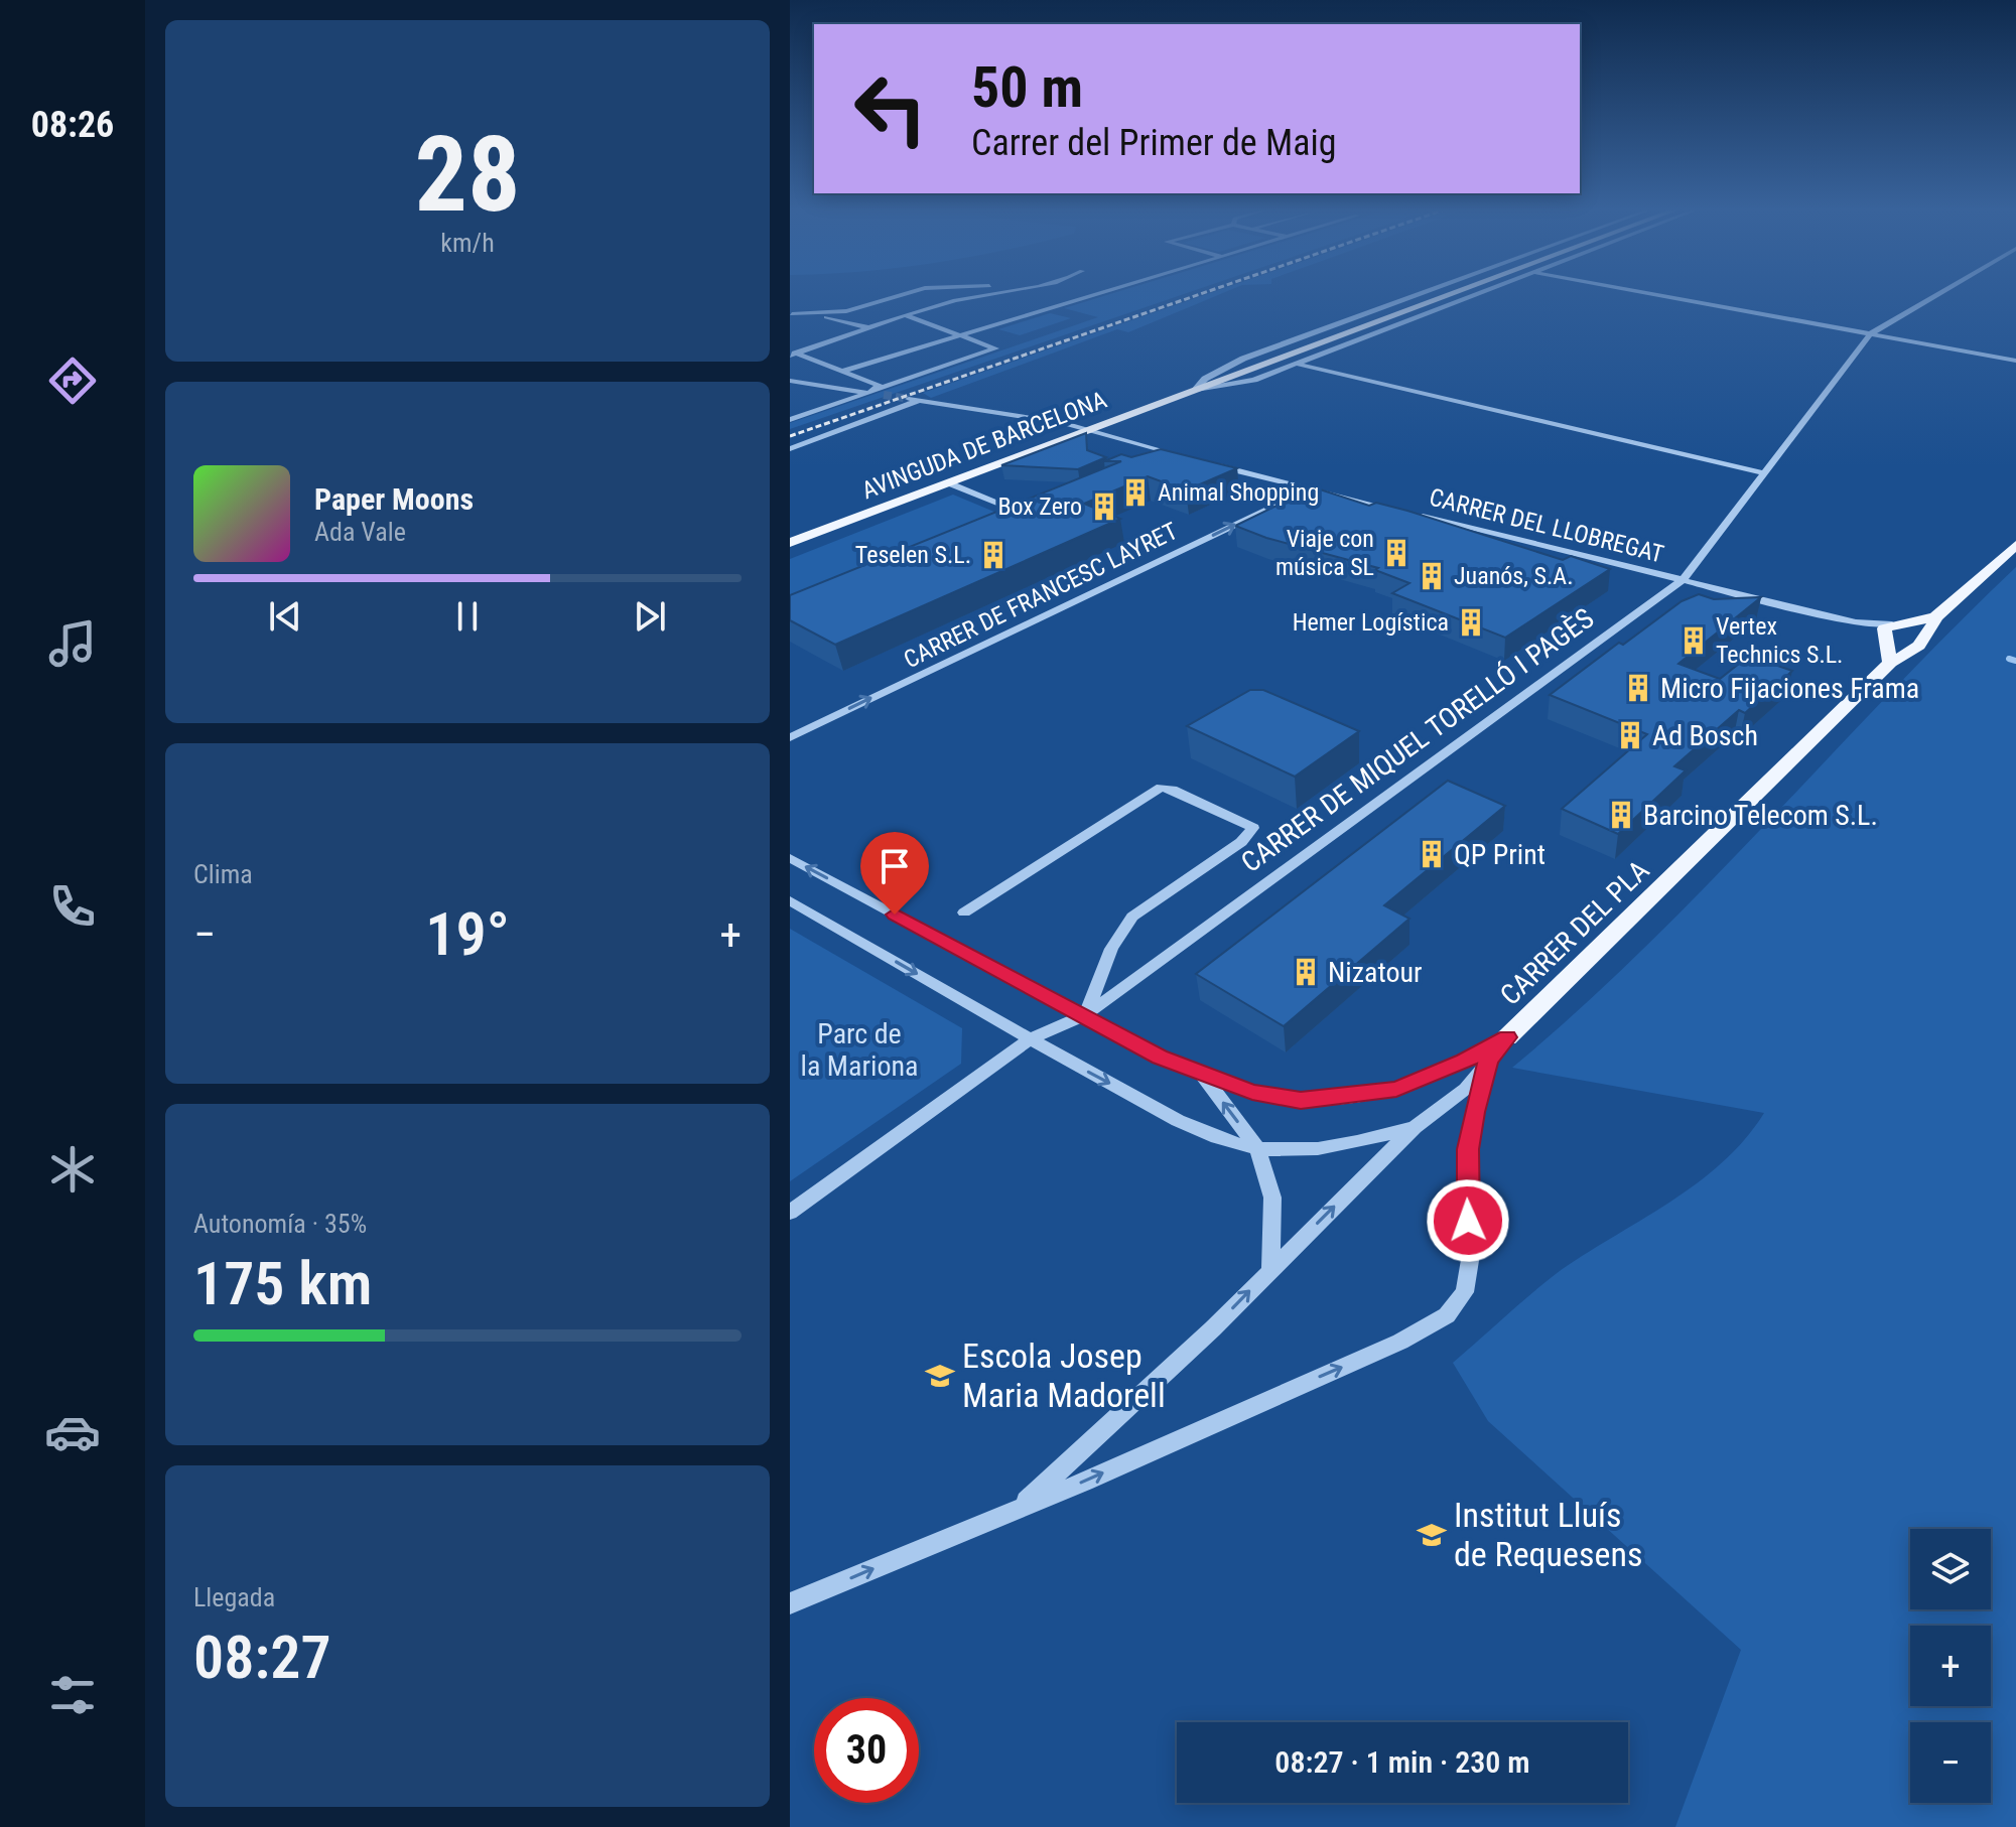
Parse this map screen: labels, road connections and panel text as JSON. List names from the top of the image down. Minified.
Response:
{"streets":{"main road":["AVINGUDA DE BARCELONA","CARRER DEL PLA"],"street":["CARRER DEL LLOBREGAT","CARRER DE FRANCESC LAYRET","CARRER DE MIQUEL TORELLÓ I PAGÈS"]},"crossings":[["CARRER DEL LLOBREGAT","CARRER DE FRANCESC LAYRET"],["CARRER DEL LLOBREGAT","CARRER DE MIQUEL TORELLÓ I PAGÈS"]],"one_way":["CARRER DE FRANCESC LAYRET","CARRER DEL PLA"],"parks":["Parc de la Mariona"],"places":{"building":["Animal Shopping","Box Zero","Viaje con música SL","Teselen S.L.","Juanós, S.A.","Hemer Logística","Vertex Technics S.L.","Micro Fijaciones Frama","Ad Bosch","Barcino Telecom S.L.","QP Print","Nizatour"],"school or university":["Escola Josep Maria Madorell","Institut Lluís de Requesens"]},"page":{"tabs":"08:26","tile":[["28","km/h"],"Clima",["Autonomía · 35%","175 km"],["Llegada","08:27"]],"turn":["50 m","Carrer del Primer de Maig"],"song":["Paper Moons","Ada Vale"],"heat":["−","19°","+"],"map_buttons":["+","−"],"limit":"30","trip":"08:27 · 1 min · 230 m"}}
